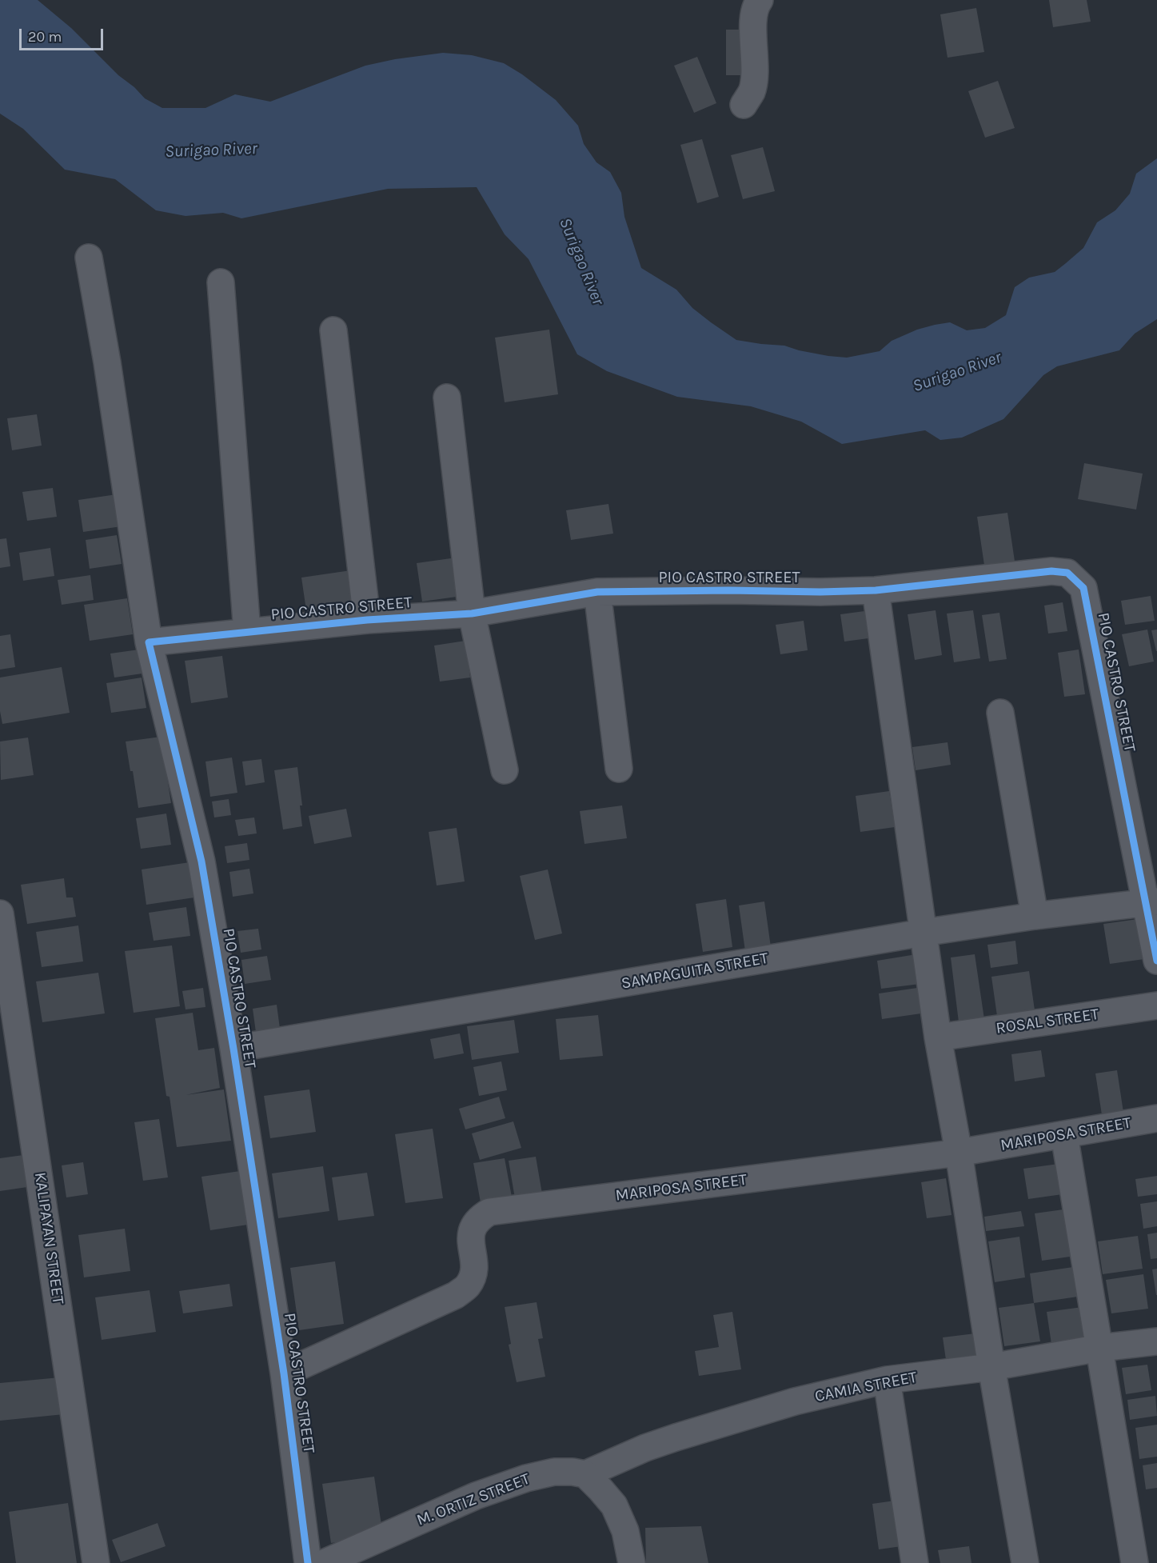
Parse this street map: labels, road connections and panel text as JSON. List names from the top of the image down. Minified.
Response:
{"streets":{"street":["PIO CASTRO STREET","SAMPAGUITA STREET","ROSAL STREET","MARIPOSA STREET","KALIPAYAN STREET","CAMIA STREET","M. ORTIZ STREET"]},"crossings":[["PIO CASTRO STREET","SAMPAGUITA STREET"],["PIO CASTRO STREET","MARIPOSA STREET"],["CAMIA STREET","M. ORTIZ STREET"]],"water":["Surigao River"],"scale_bar":"20 m"}
